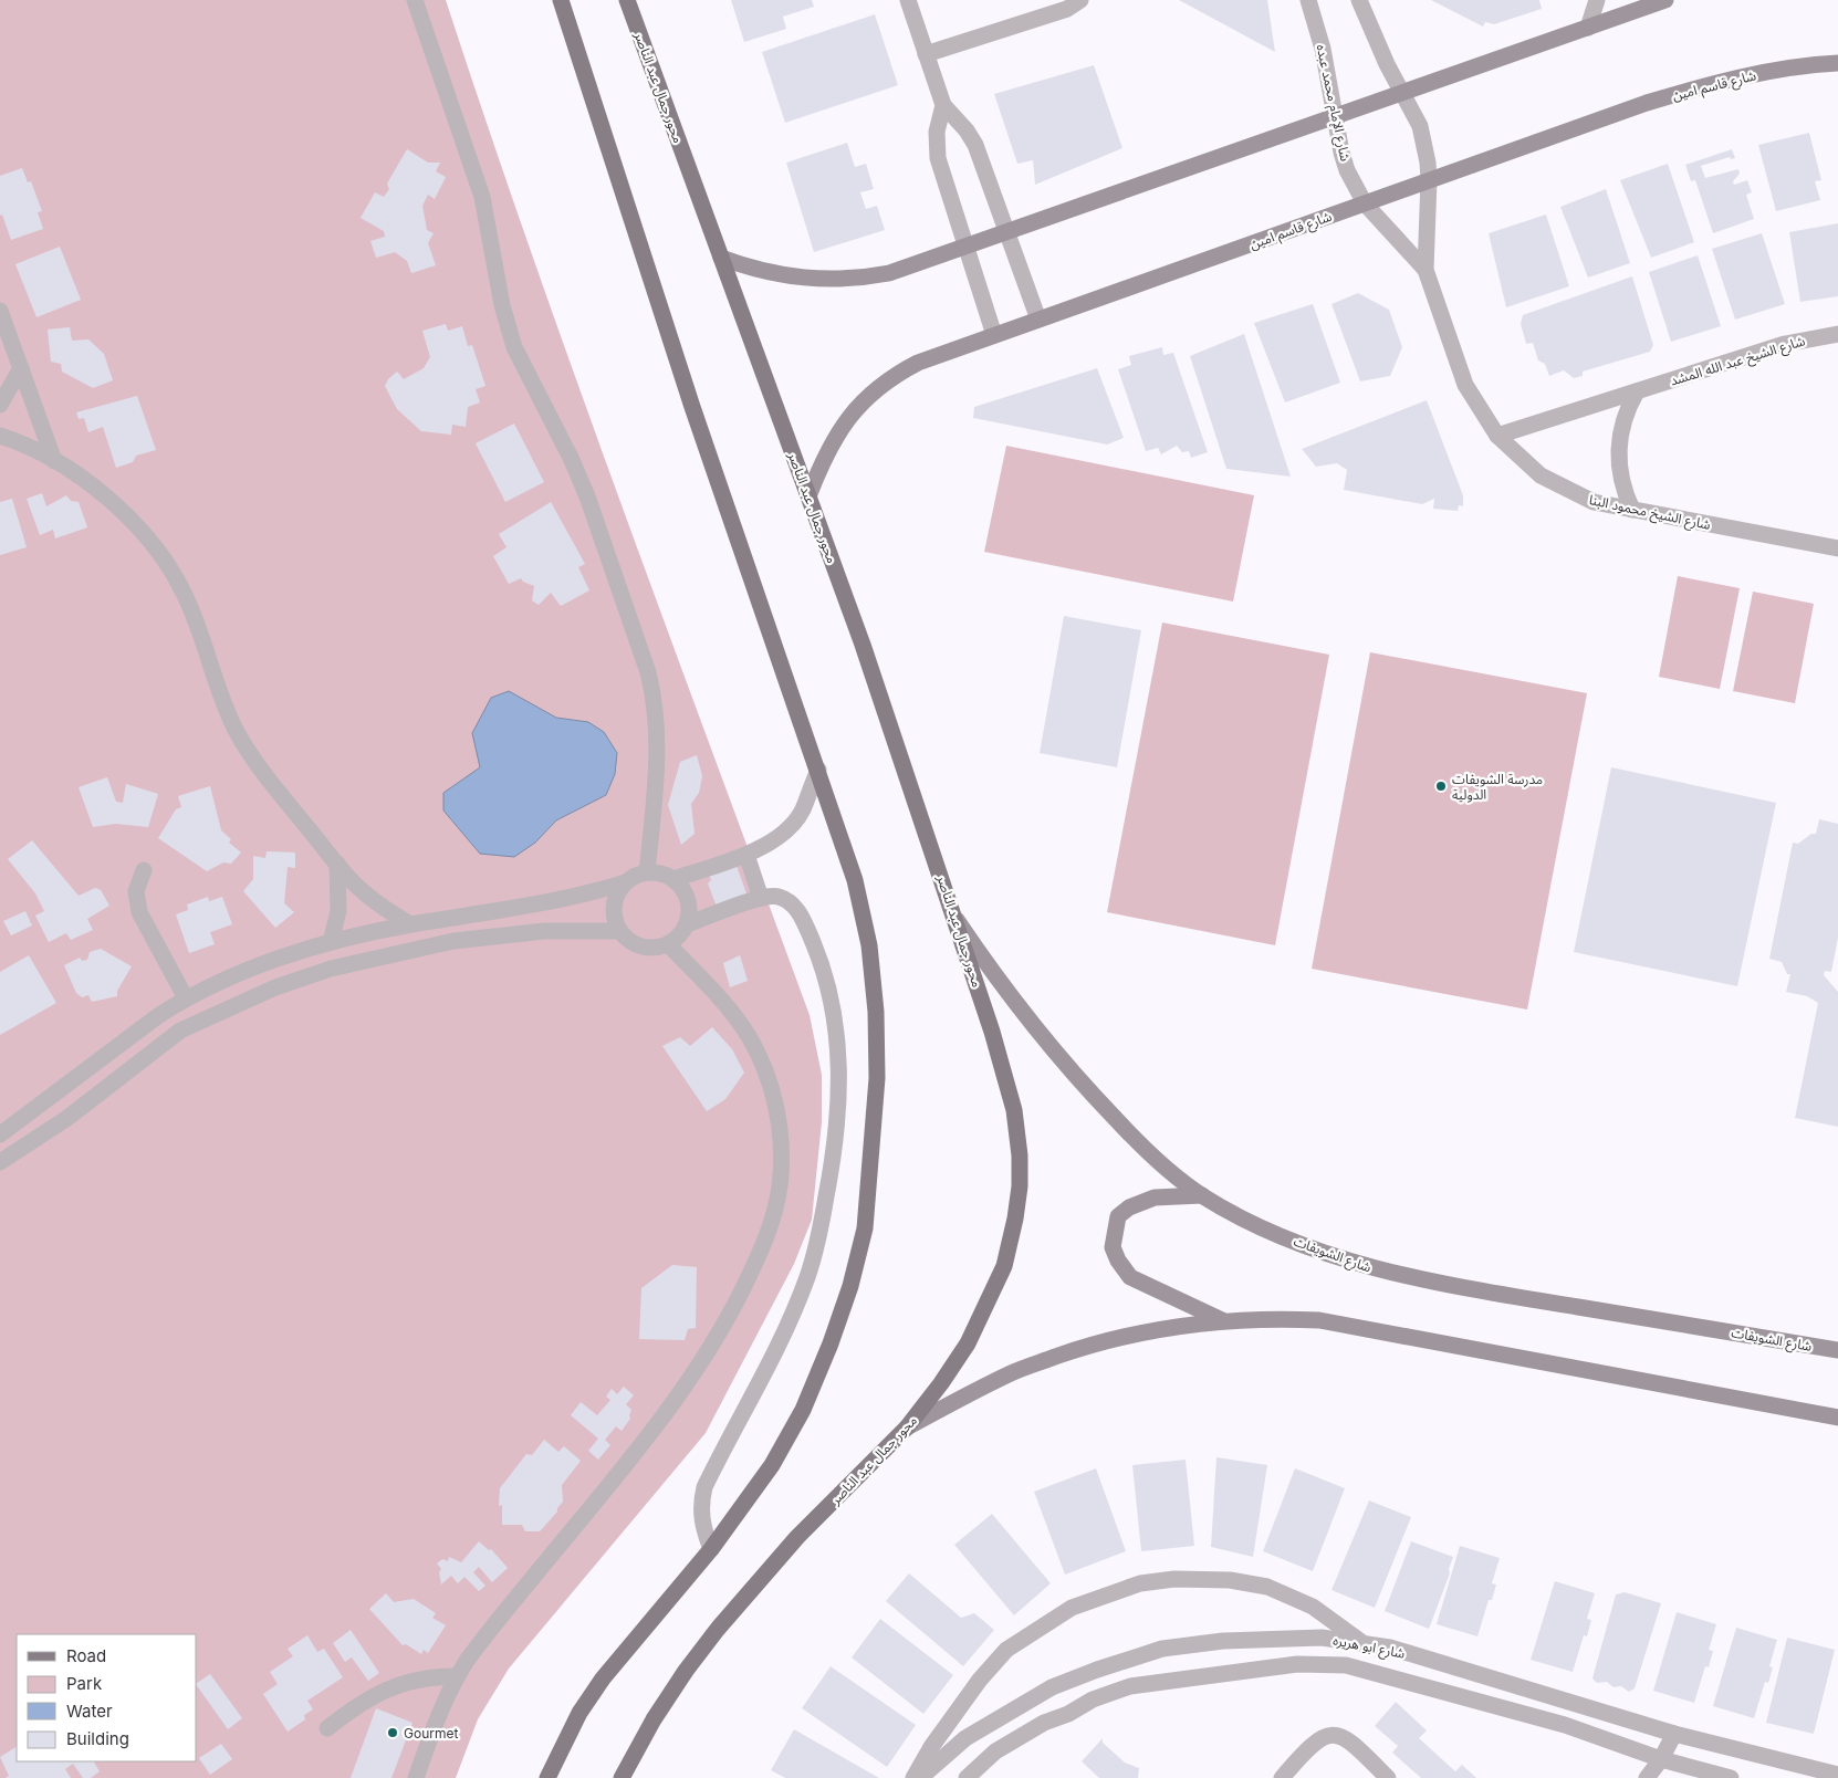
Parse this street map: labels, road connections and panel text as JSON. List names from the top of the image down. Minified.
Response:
{"streets":{"main road":["شارع قاسم امين","محور جمال عبد الناصر","شارع الشويفات"],"street":["شارع الإمام محمد عبده","شارع الشيخ عبد الله المشد","شارع الشيخ محمود البنا","شارع ابو هريره"]},"crossings":[["شارع قاسم امين","محور جمال عبد الناصر"],["شارع قاسم امين","شارع الإمام محمد عبده"],["شارع قاسم امين","شارع الشيخ محمود البنا"],["محور جمال عبد الناصر","شارع الشويفات"],["شارع الإمام محمد عبده","شارع الشيخ محمود البنا"],["شارع الشيخ عبد الله المشد","شارع الشيخ محمود البنا"]],"places":["مدرسة الشويفات الدولية","Gourmet"],"legend":["Road","Park","Water","Building"]}
